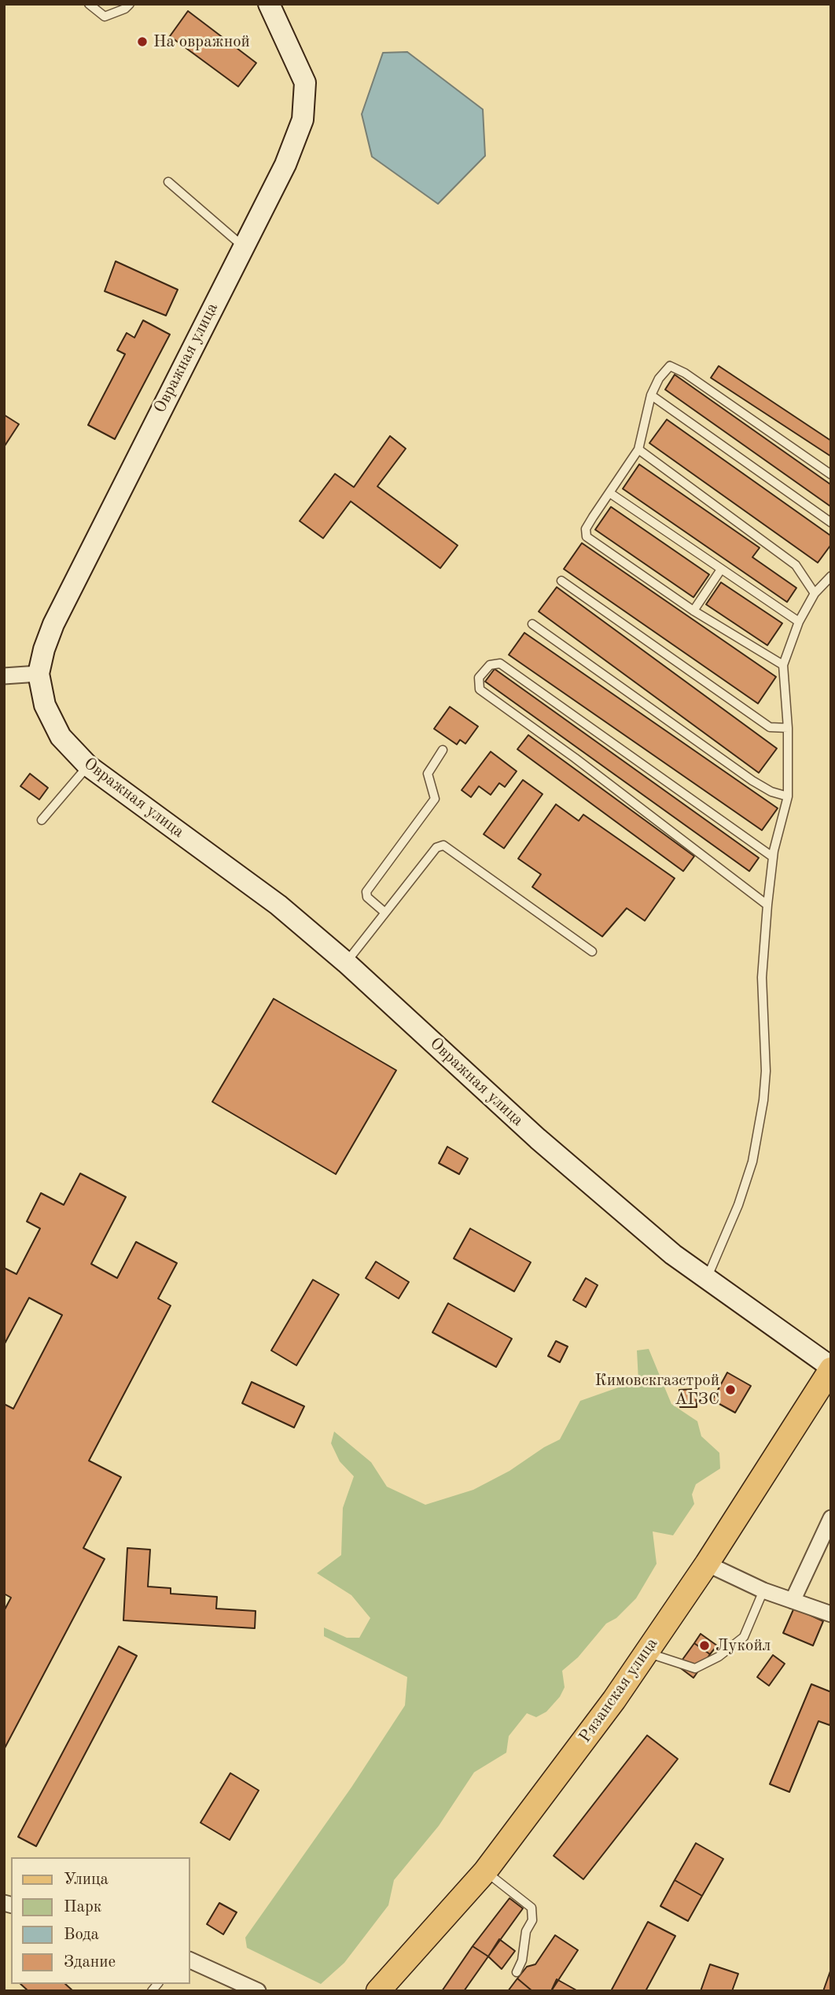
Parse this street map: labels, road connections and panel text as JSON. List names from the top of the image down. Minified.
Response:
{"streets":{"main road":["Рязанская улица"],"street":["Овражная улица"]},"crossings":[["Овражная улица","Рязанская улица"]],"places":["На овражной","Кимовскгазстрой АГЗС","Лукойл"],"legend":["Улица","Парк","Вода","Здание"]}
